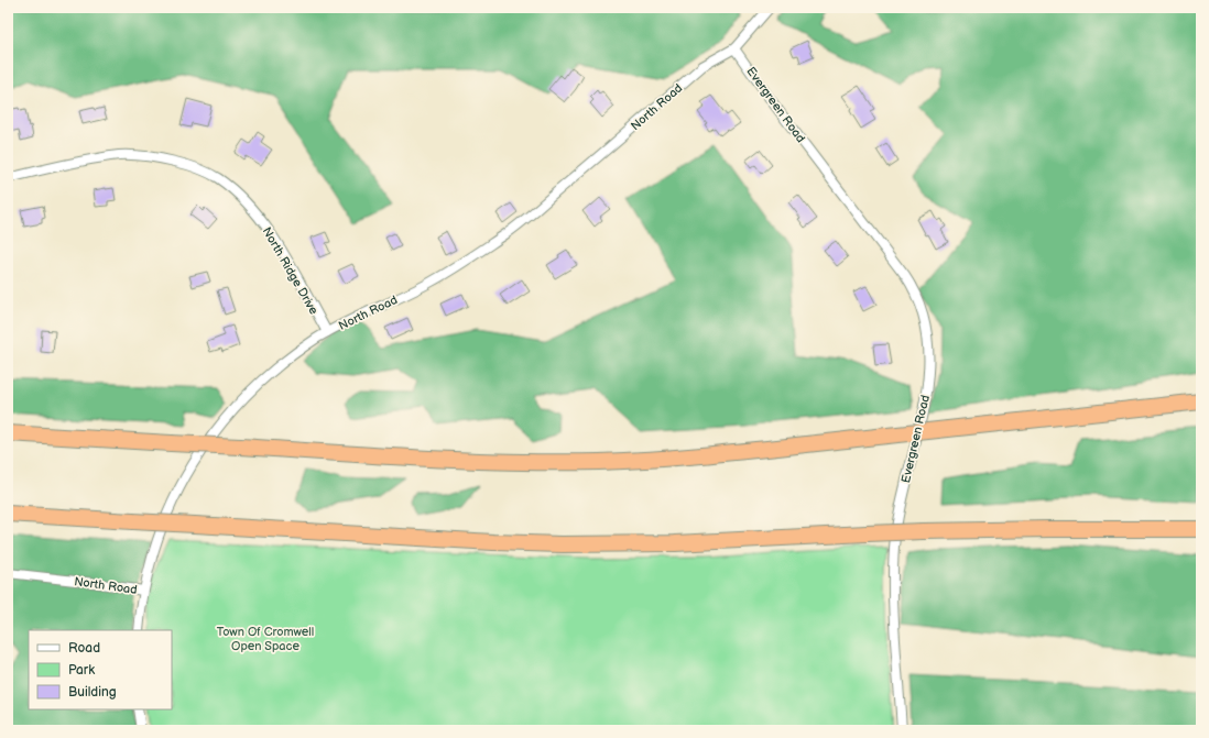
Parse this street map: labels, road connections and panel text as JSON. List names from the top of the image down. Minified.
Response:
{"streets":{"street":["Evergreen Road","North Road","North Ridge Drive"]},"crossings":[["Evergreen Road","North Road"],["North Road","North Ridge Drive"]],"parks":["Town Of Cromwell Open Space"],"legend":["Road","Park","Building"]}
